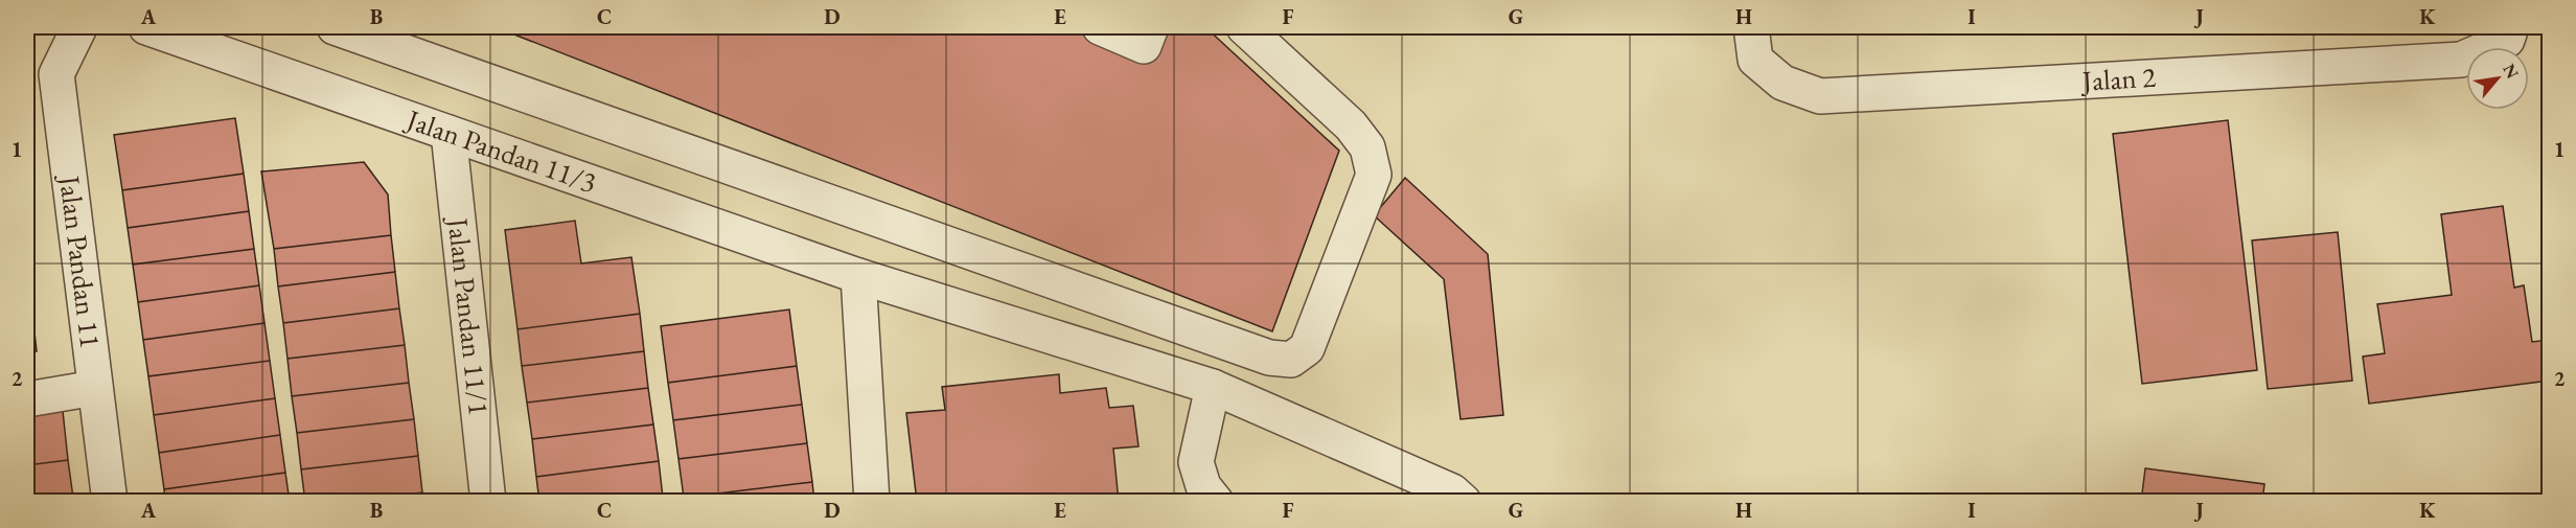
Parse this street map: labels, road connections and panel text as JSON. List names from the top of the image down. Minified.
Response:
{"streets":{"street":["Jalan 2","Jalan Pandan 11/3","Jalan Pandan 11","Jalan Pandan 11/1"]},"crossings":[["Jalan Pandan 11/3","Jalan Pandan 11/1"]],"north":"top right","grid":{"columns":["A","B","C","D","E","F","G","H","I","J","K"],"rows":["1","2"]}}
